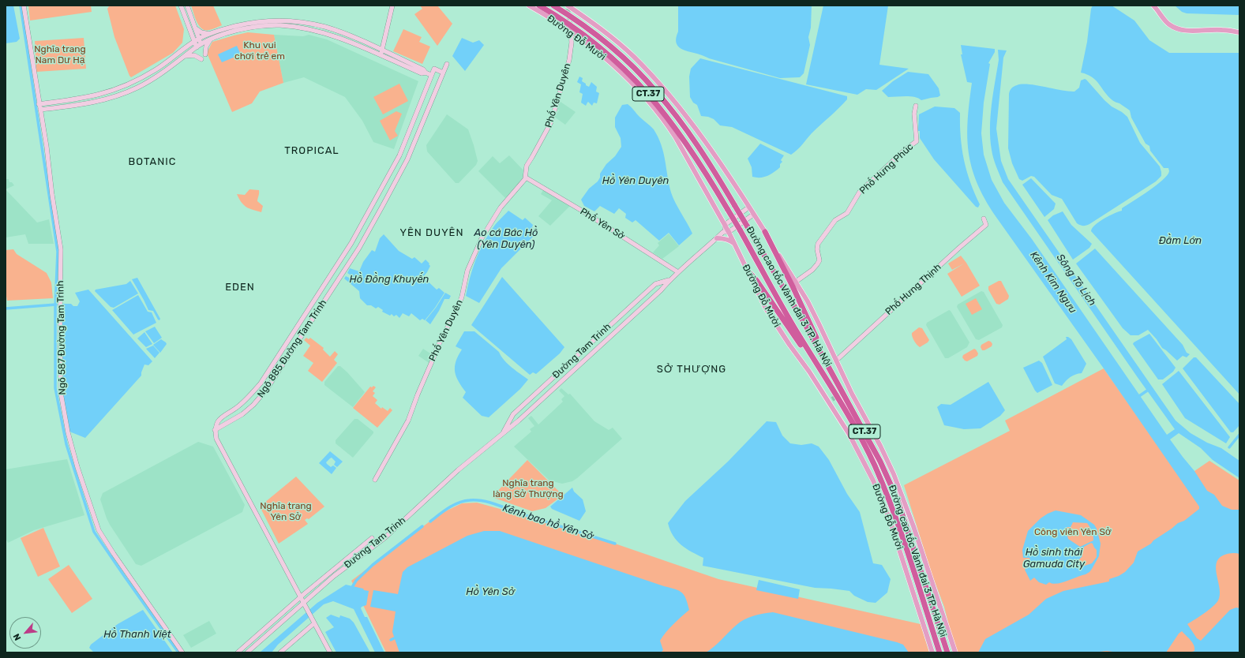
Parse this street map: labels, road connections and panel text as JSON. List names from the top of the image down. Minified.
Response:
{"streets":{"highway":["CT.37","Đường cao tốc Vành đai 3 TP. Hà Nội"],"main road":["Đường Đỗ Mười"],"street":["Phố Yên Duyên","Phố Hưng Phúc","Phố Yên Sở","Phố Hưng Thịnh","Ngõ 587 Đường Tam Trinh","Ngõ 885 Đường Tam Trinh","Đường Tam Trinh"]},"crossings":[["Đường Đỗ Mười","Phố Yên Duyên"],["Phố Yên Duyên","Phố Yên Sở"],["Phố Yên Sở","Đường Tam Trinh"]],"districts":["TROPICAL","BOTANIC","YÊN DUYÊN","EDEN","SỞ THƯỢNG"],"water":["Hồ Yên Duyên","Ao cá Bác Hồ (Yên Duyên)","Đầm Lớn","Hồ Đồng Khuyến","Sông Tô Lịch","Kênh Kim Ngưu","Kênh bao hồ Yên Sở","Hồ sinh thái Gamuda City","Hồ Yên Sở","Hồ Thanh Việt"],"parks":["Khu vui chơi trẻ em","Nghĩa trang Nam Dư Hạ","Nghĩa trang làng Sở Thượng","Nghĩa trang Yên Sở","Công viên Yên Sở"],"north":"bottom left"}
